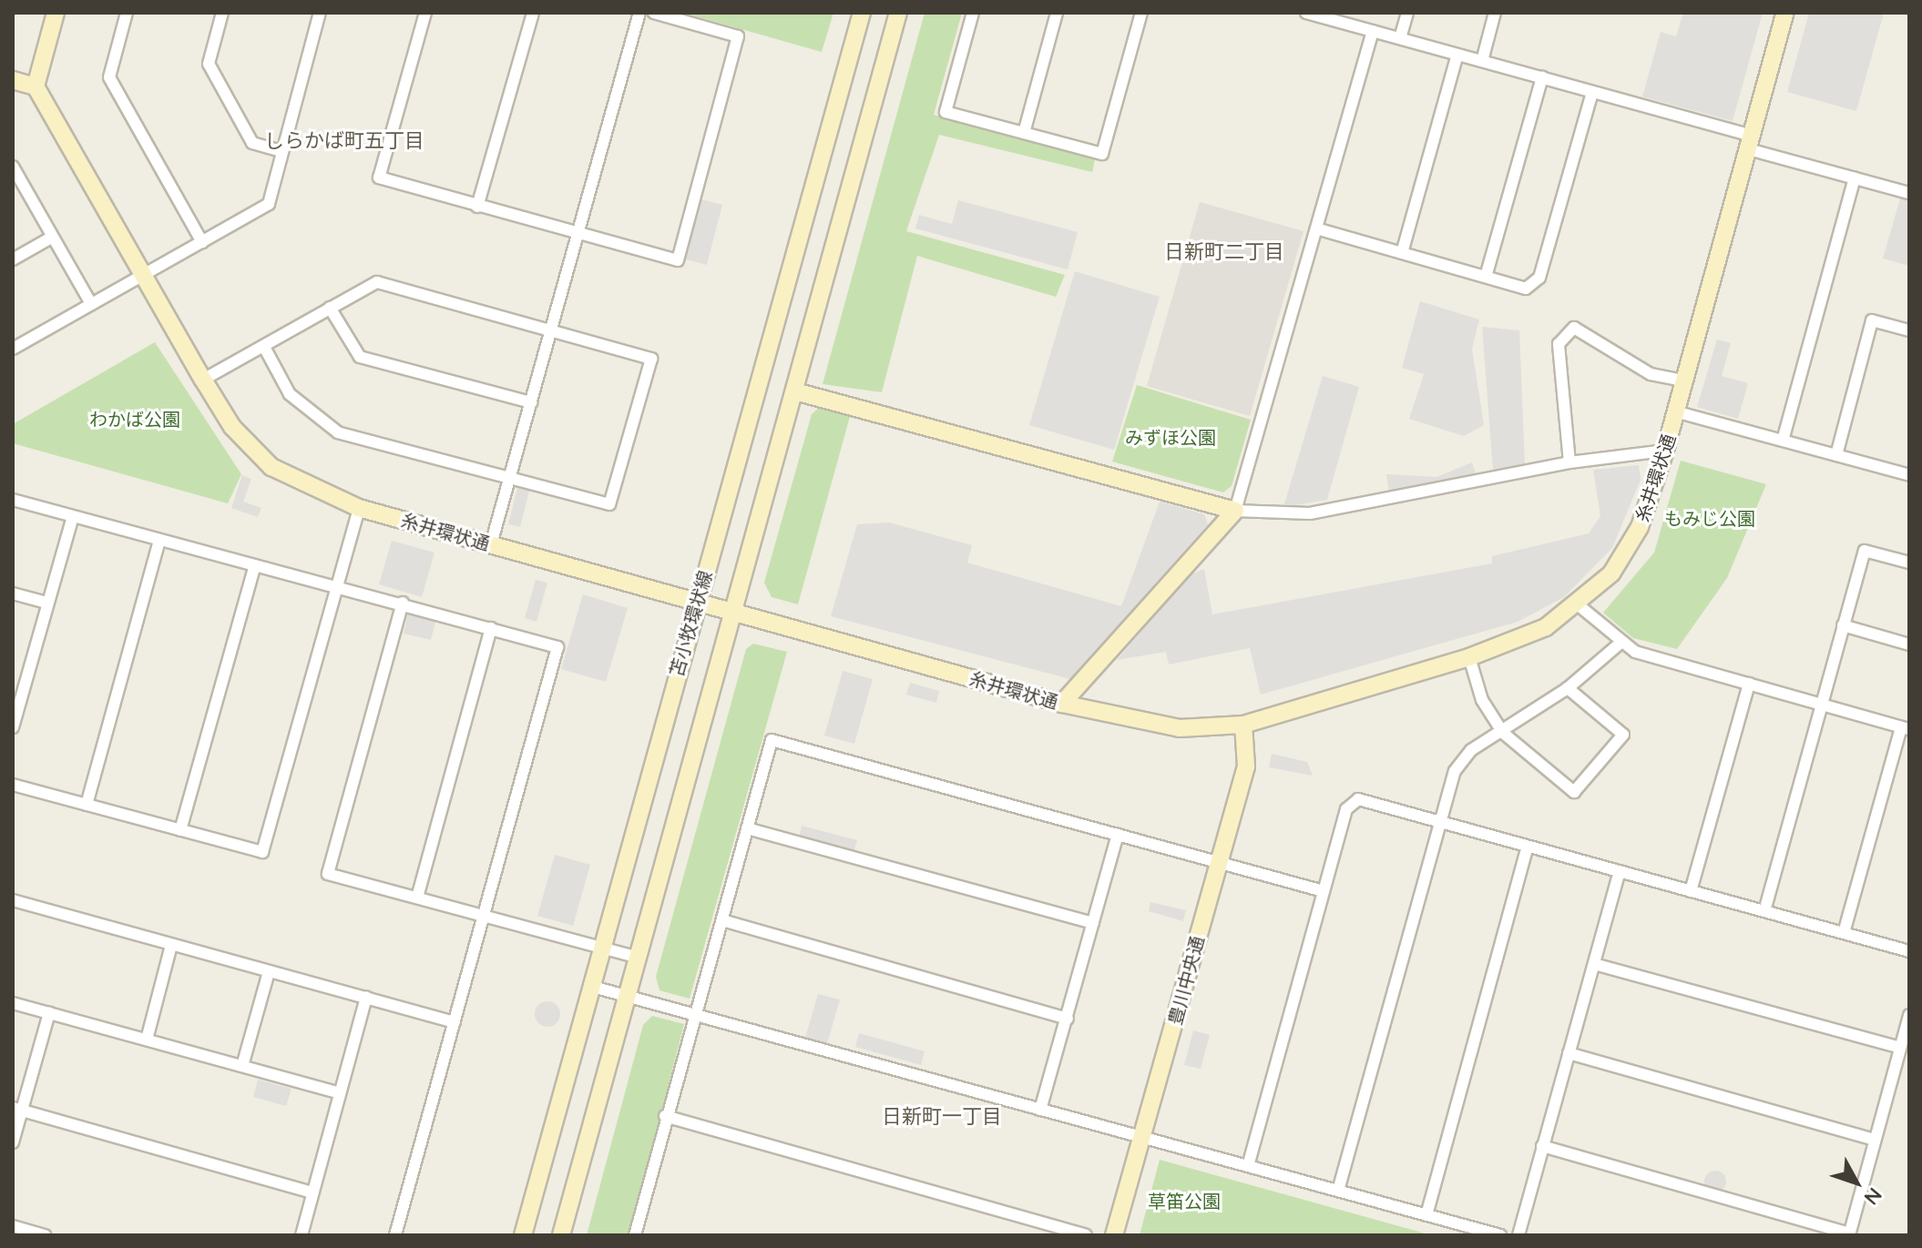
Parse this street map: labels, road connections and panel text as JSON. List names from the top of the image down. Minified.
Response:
{"streets":{"street":["糸井環状通","苫小牧環状線","豊川中央通"]},"crossings":[["糸井環状通","苫小牧環状線"],["糸井環状通","豊川中央通"]],"districts":["しらかば町五丁目","日新町二丁目","日新町一丁目"],"parks":["わかば公園","みずほ公園","もみじ公園","草笛公園"],"north":"bottom right"}
